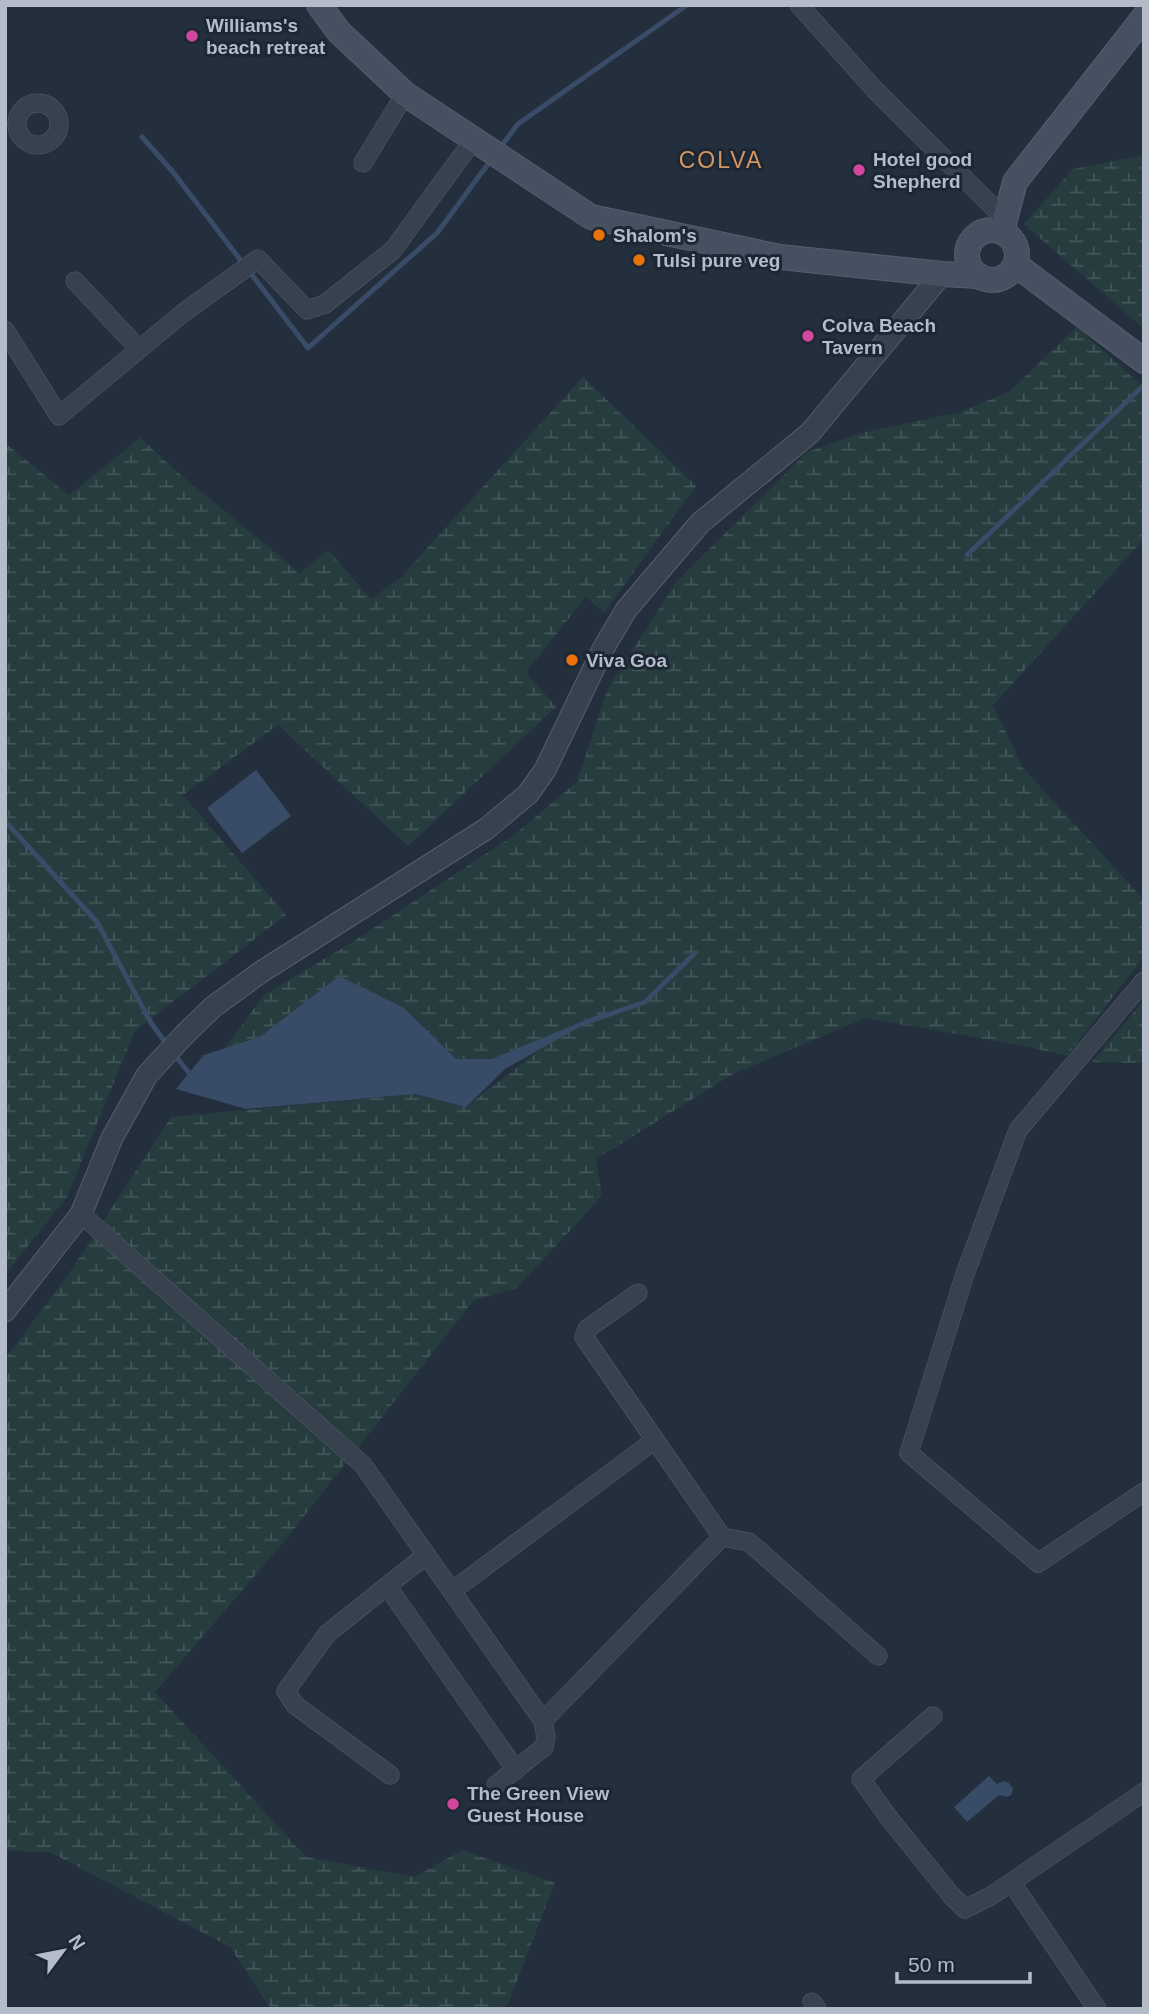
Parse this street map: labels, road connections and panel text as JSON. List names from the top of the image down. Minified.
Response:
{"districts":["COLVA"],"places":["Williams's beach retreat","Hotel good Shepherd","Shalom's","Tulsi pure veg","Colva Beach Tavern","Viva Goa","The Green View Guest House"],"scale_bar":"50 m","north":"top right"}
